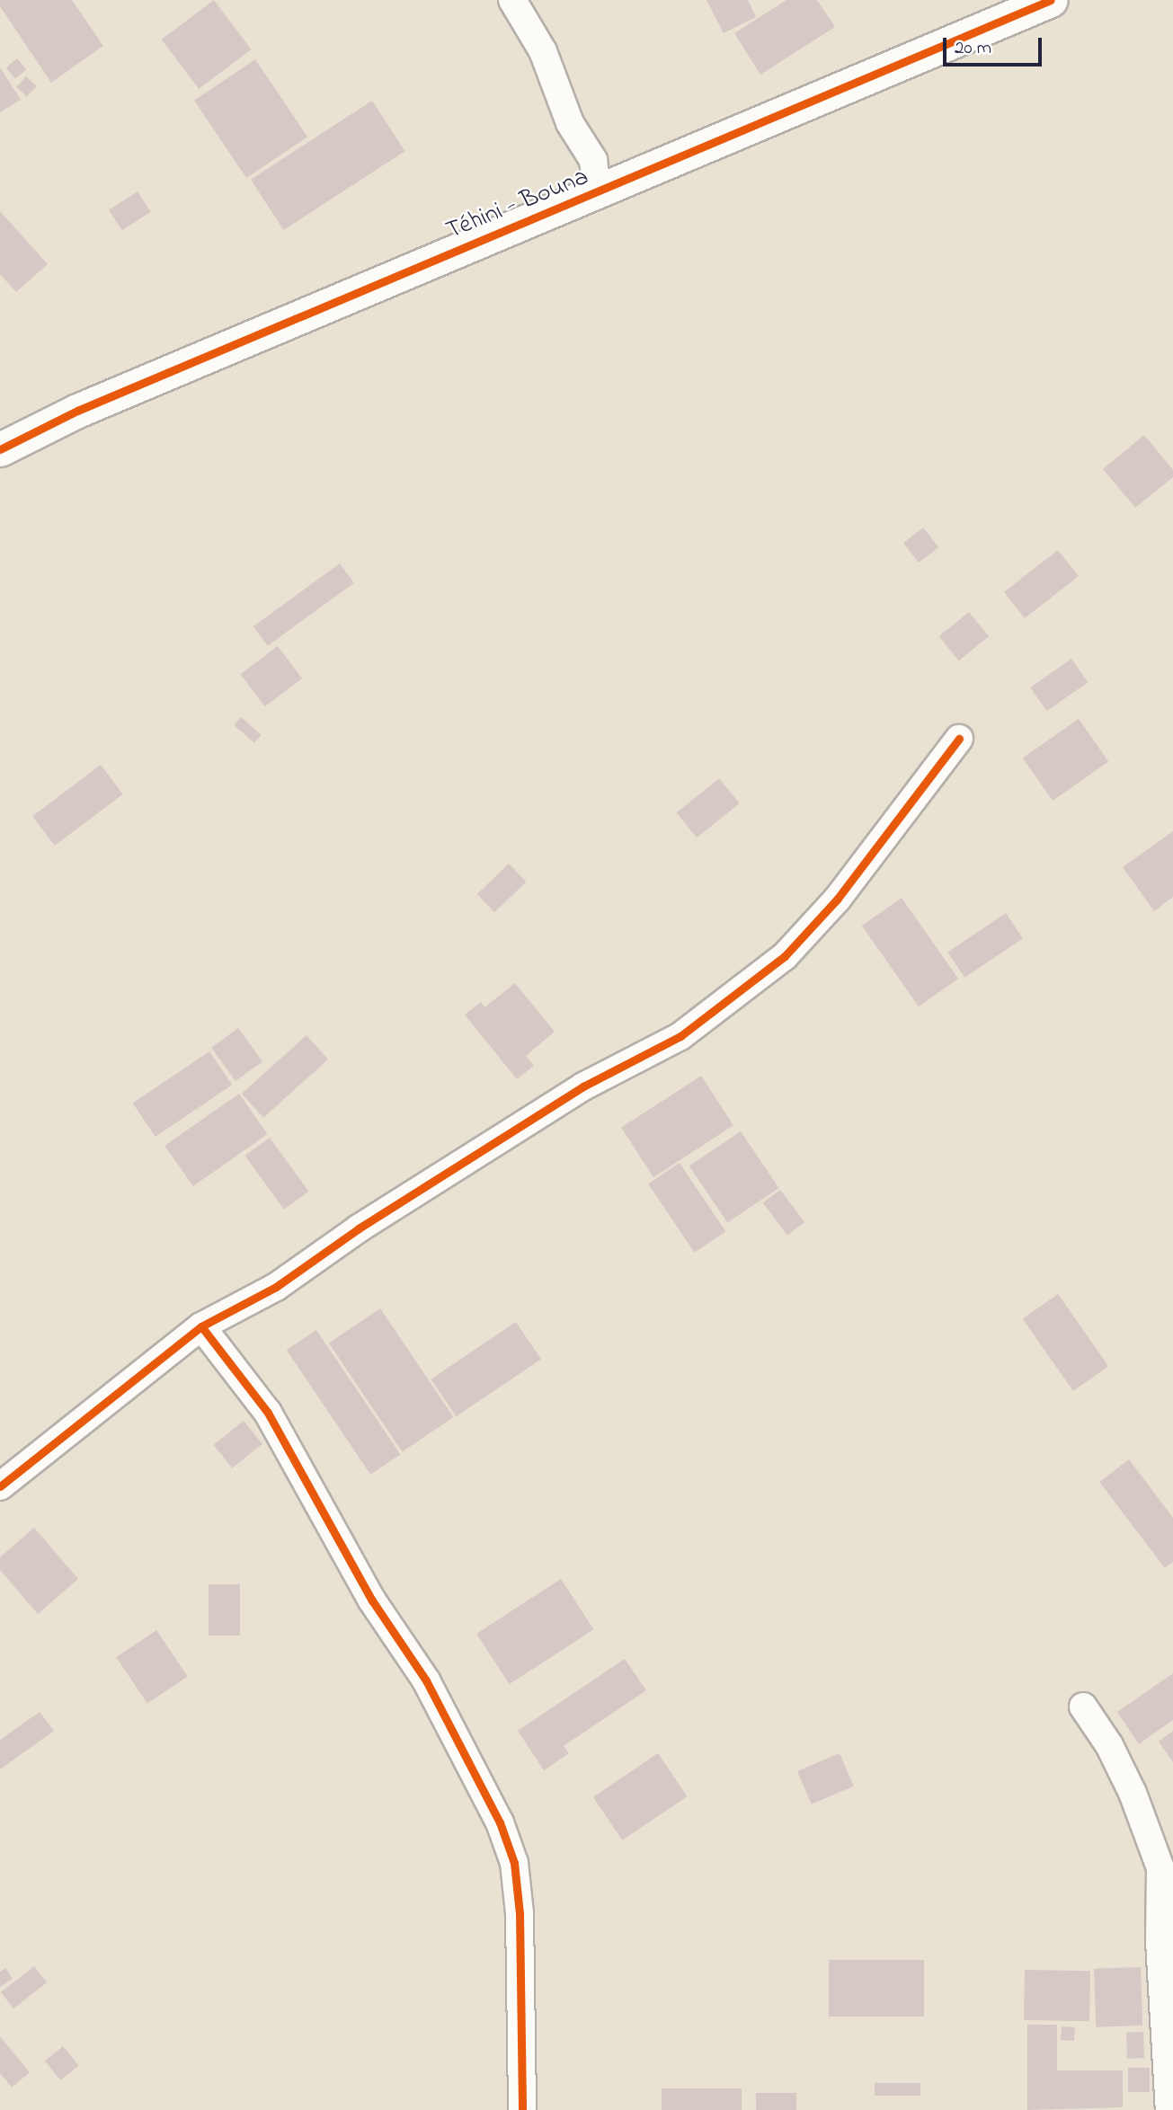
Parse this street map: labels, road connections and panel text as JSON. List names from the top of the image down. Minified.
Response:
{"streets":{"street":["Téhini - Bouna"]},"scale_bar":"20 m"}
